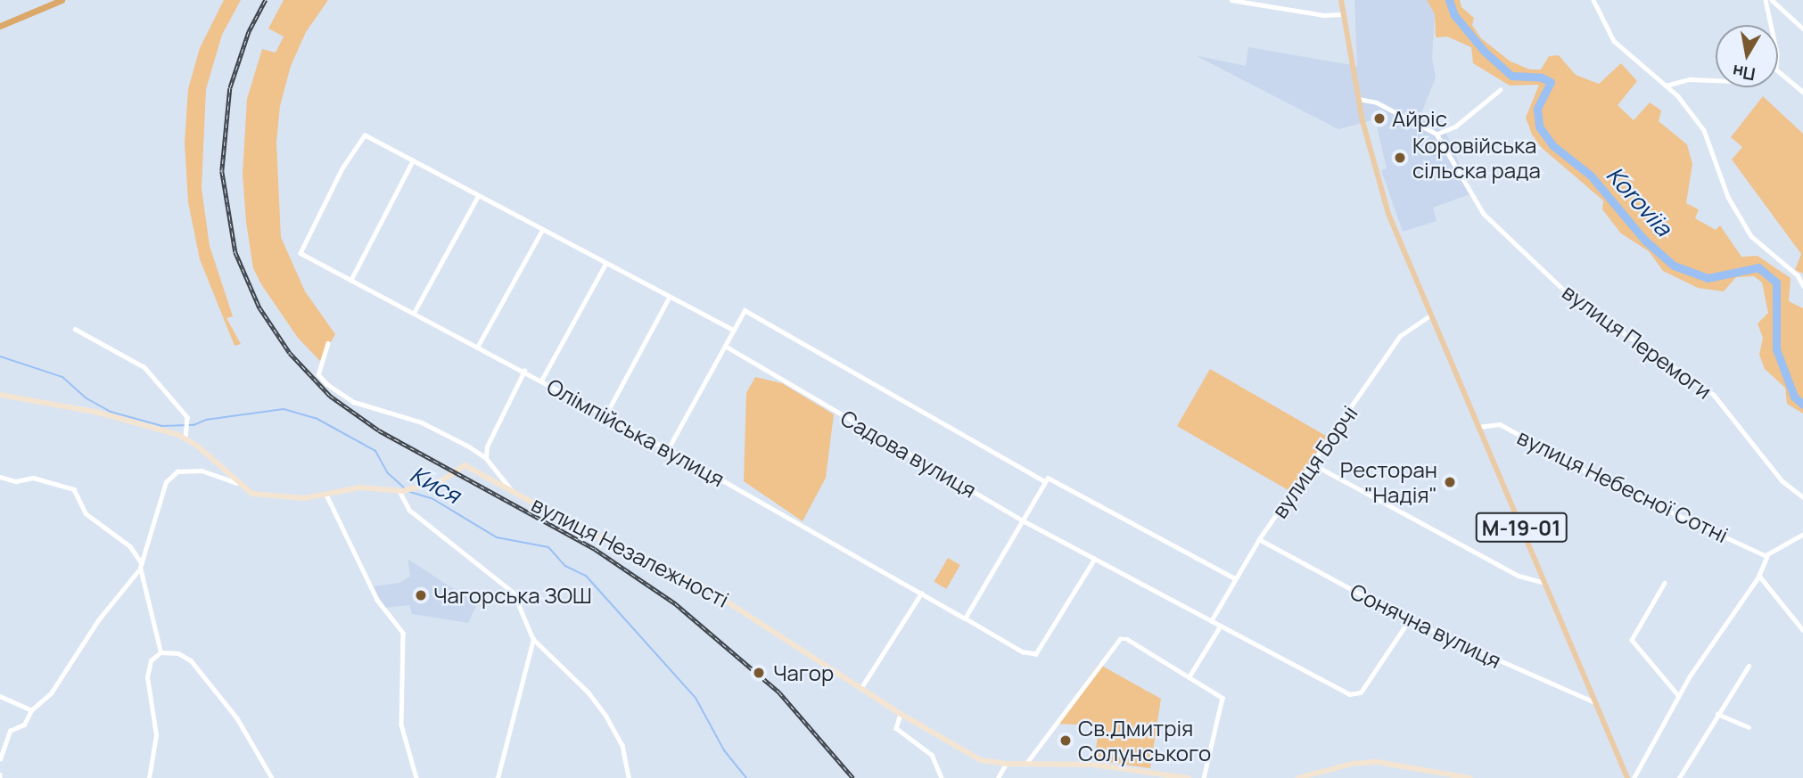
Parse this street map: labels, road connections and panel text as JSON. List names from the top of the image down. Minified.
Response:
{"streets":{"main road":["М-19-01"],"street":["вулиця Перемоги","Олімпійська вулиця","Садова вулиця","вулиця Борчі","вулиця Небесної Сотні","вулиця Незалежності","Сонячна вулиця"]},"crossings":[["Олімпійська вулиця","Садова вулиця"],["Садова вулиця","вулиця Борчі"],["Садова вулиця","Сонячна вулиця"],["вулиця Борчі","М-19-01"],["вулиця Борчі","Сонячна вулиця"],["вулиця Небесної Сотні","М-19-01"],["М-19-01","Сонячна вулиця"]],"water":["Koroviia","Кися"],"places":["Айріс","Коровійська сільска рада","Ресторан \"Надія\"","Чагорська ЗОШ","Чагор","Св.Дмитрія Солунського"],"north":"bottom"}
